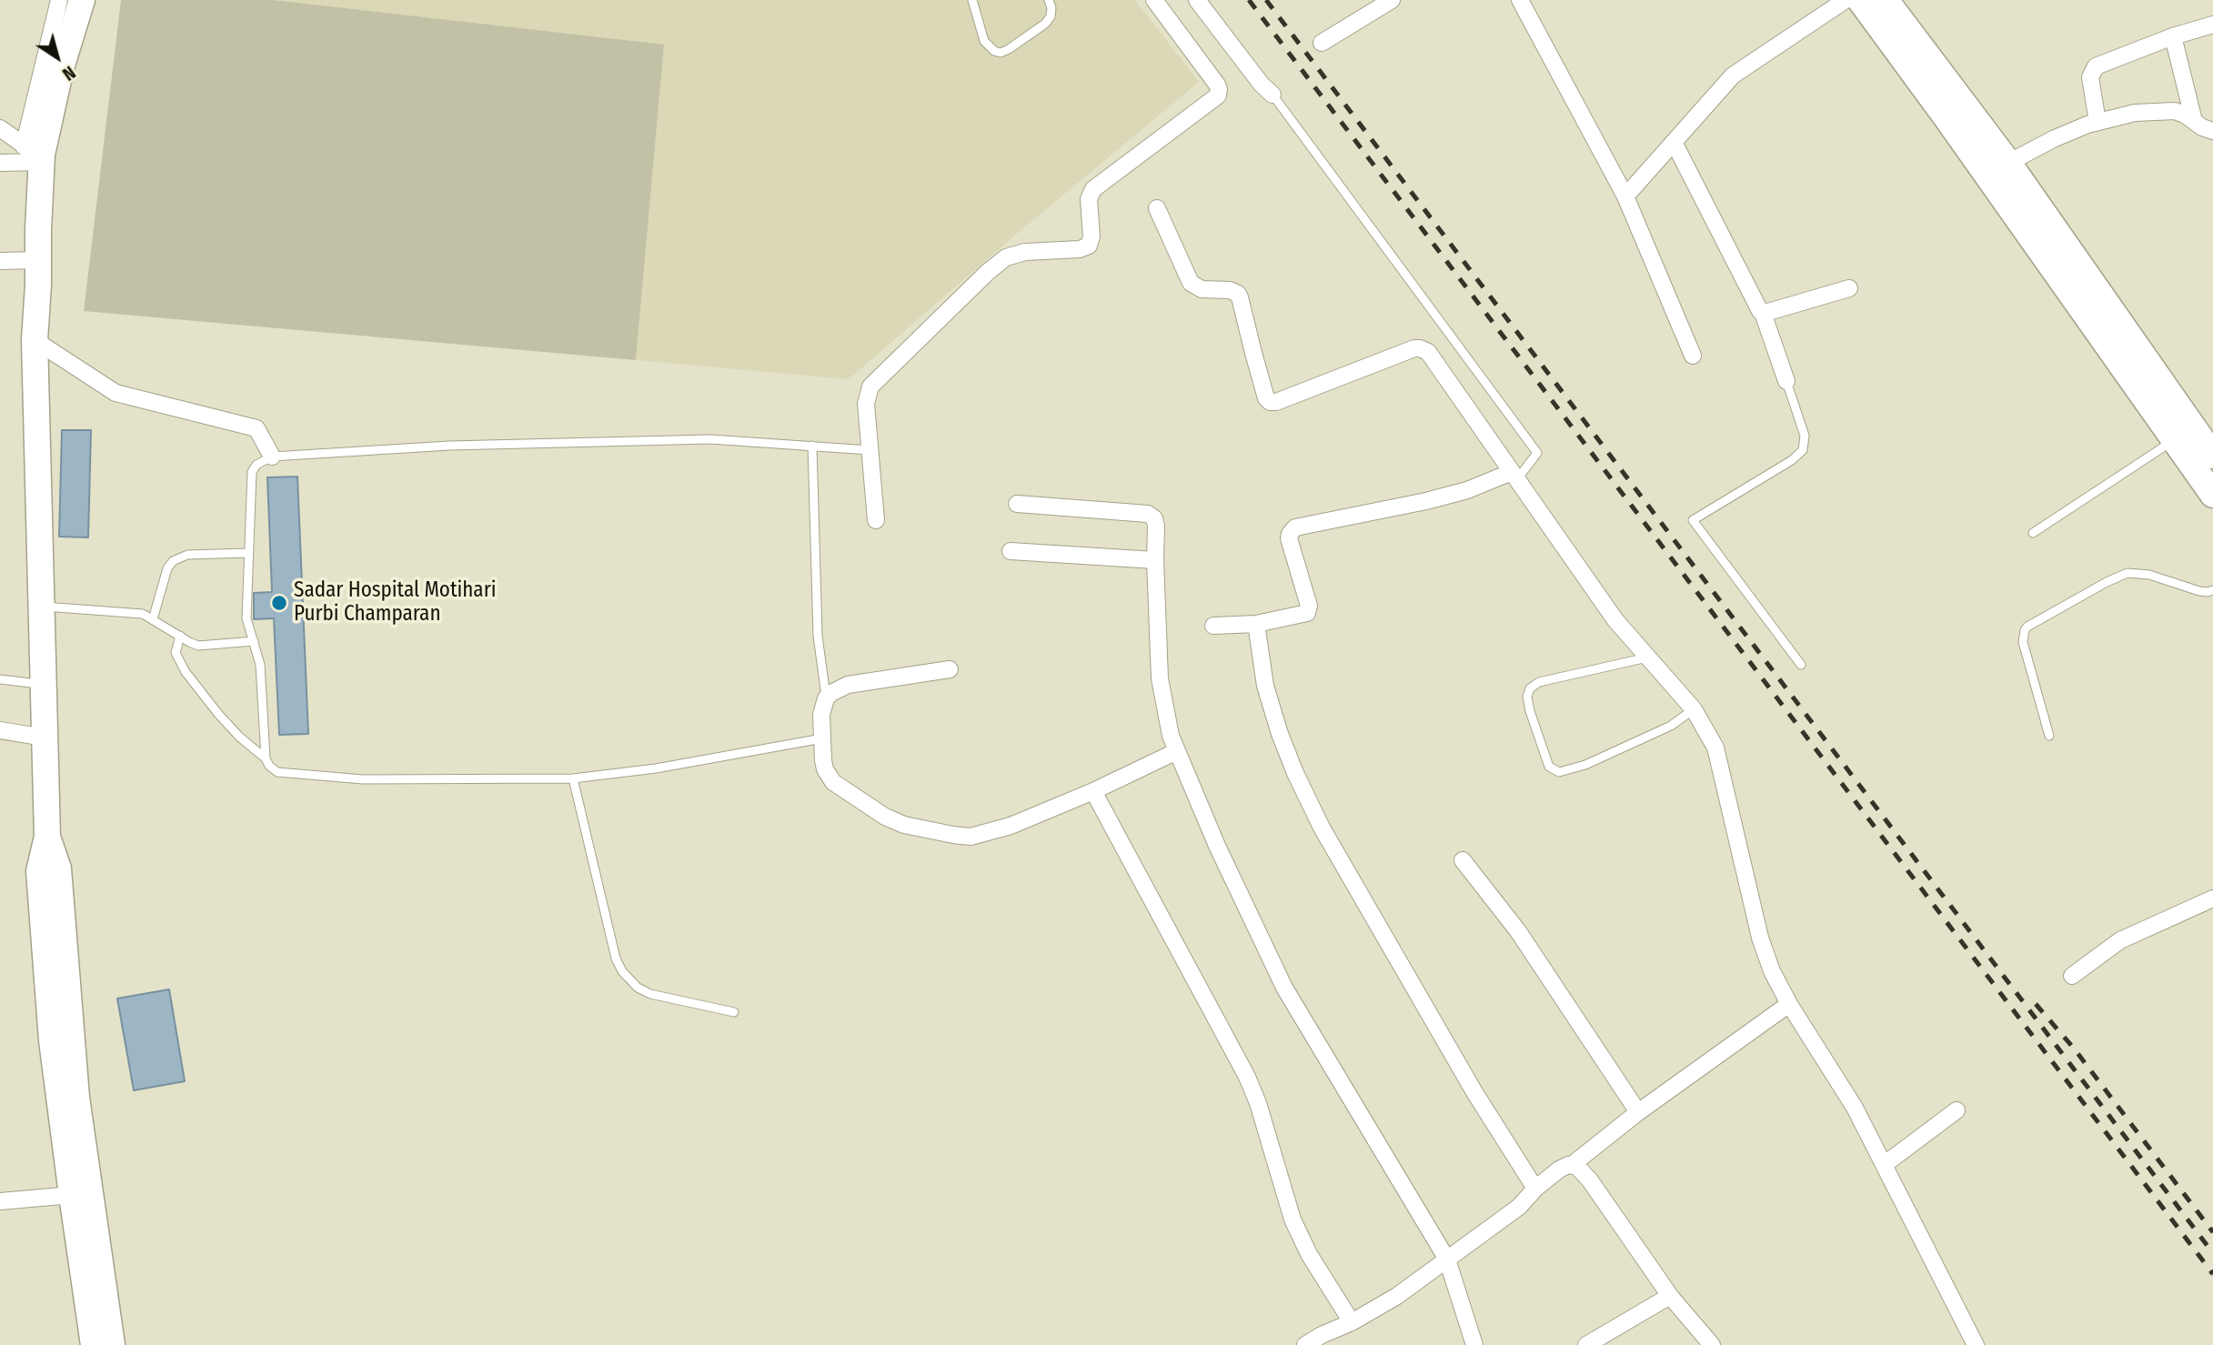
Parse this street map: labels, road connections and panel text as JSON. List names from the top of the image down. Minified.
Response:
{"places":["Sadar Hospital Motihari Purbi Champaran"],"north":"bottom right"}
